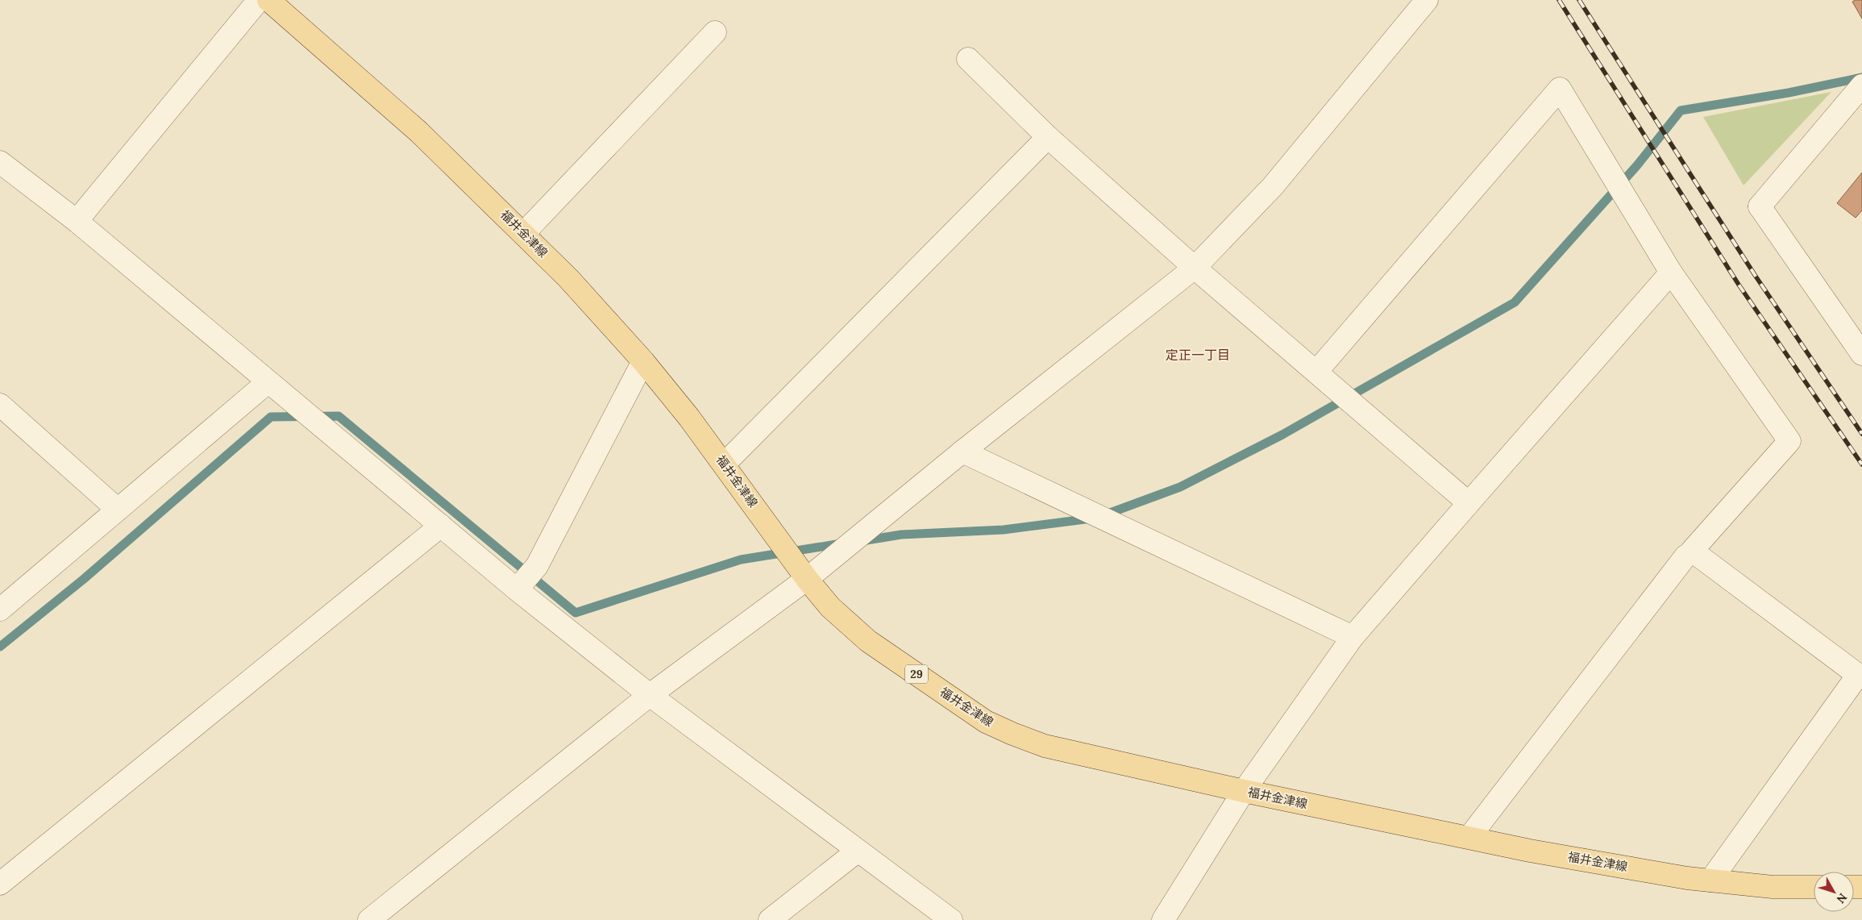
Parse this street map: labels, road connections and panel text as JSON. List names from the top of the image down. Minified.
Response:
{"streets":{"main road":["福井金津線","29"]},"districts":["定正一丁目"],"north":"bottom right"}
